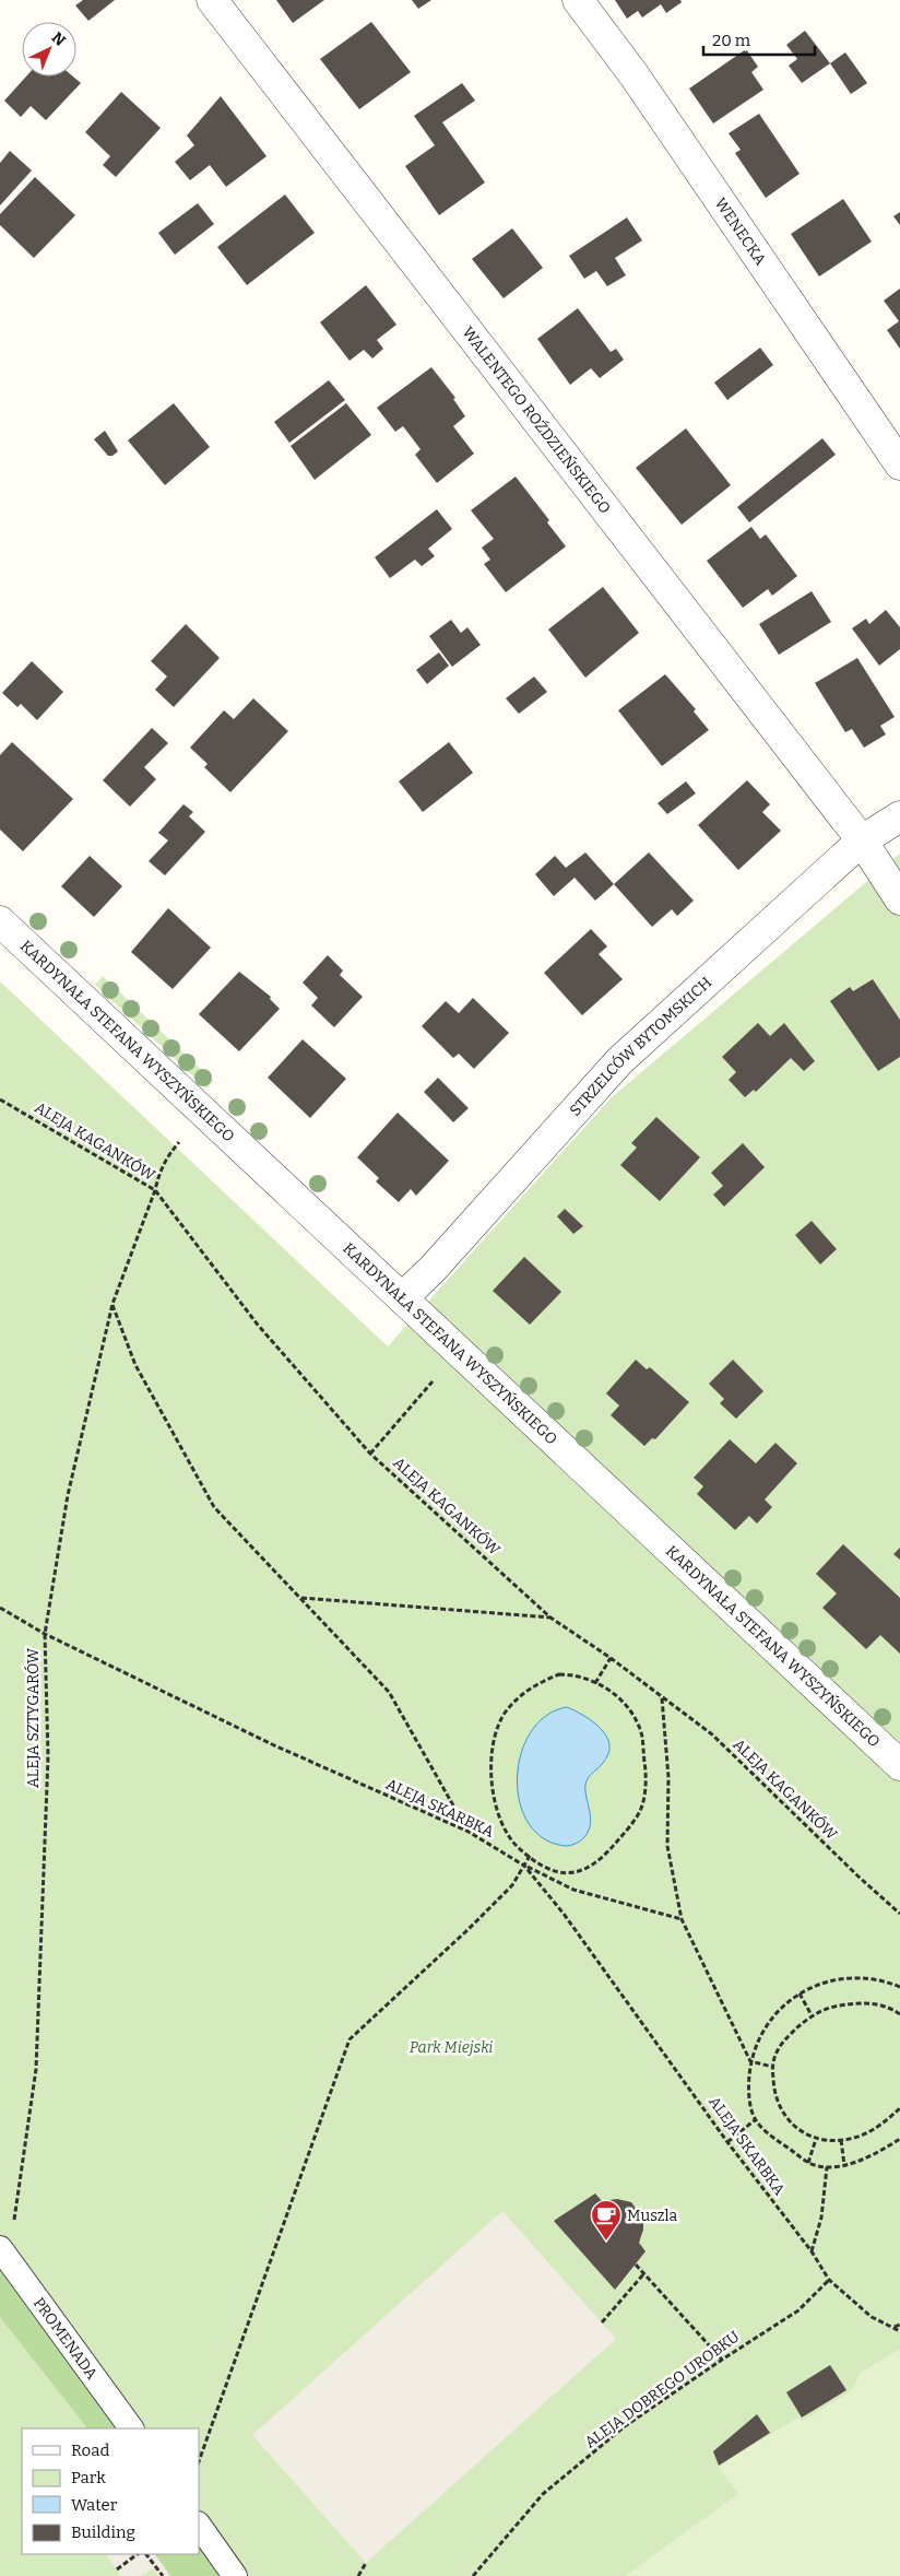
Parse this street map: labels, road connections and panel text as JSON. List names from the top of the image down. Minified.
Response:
{"streets":{"street":["WENECKA","WALENTEGO ROŹDZIEŃSKIEGO","KARDYNAŁA STEFANA WYSZYŃSKIEGO","STRZELCÓW BYTOMSKICH","PROMENADA"],"path":["ALEJA KAGANKÓW","ALEJA SZTYGARÓW","ALEJA SKARBKA","ALEJA DOBREGO UROBKU"]},"crossings":[["WALENTEGO ROŹDZIEŃSKIEGO","STRZELCÓW BYTOMSKICH"],["KARDYNAŁA STEFANA WYSZYŃSKIEGO","STRZELCÓW BYTOMSKICH"],["ALEJA KAGANKÓW","ALEJA SZTYGARÓW"],["ALEJA SZTYGARÓW","ALEJA SKARBKA"],["ALEJA SZTYGARÓW","PROMENADA"],["ALEJA SKARBKA","ALEJA DOBREGO UROBKU"]],"parks":["Park Miejski"],"places":{"cafe":["Muszla"]},"legend":["Road","Park","Water","Building"],"scale_bar":"20 m","north":"top right"}
